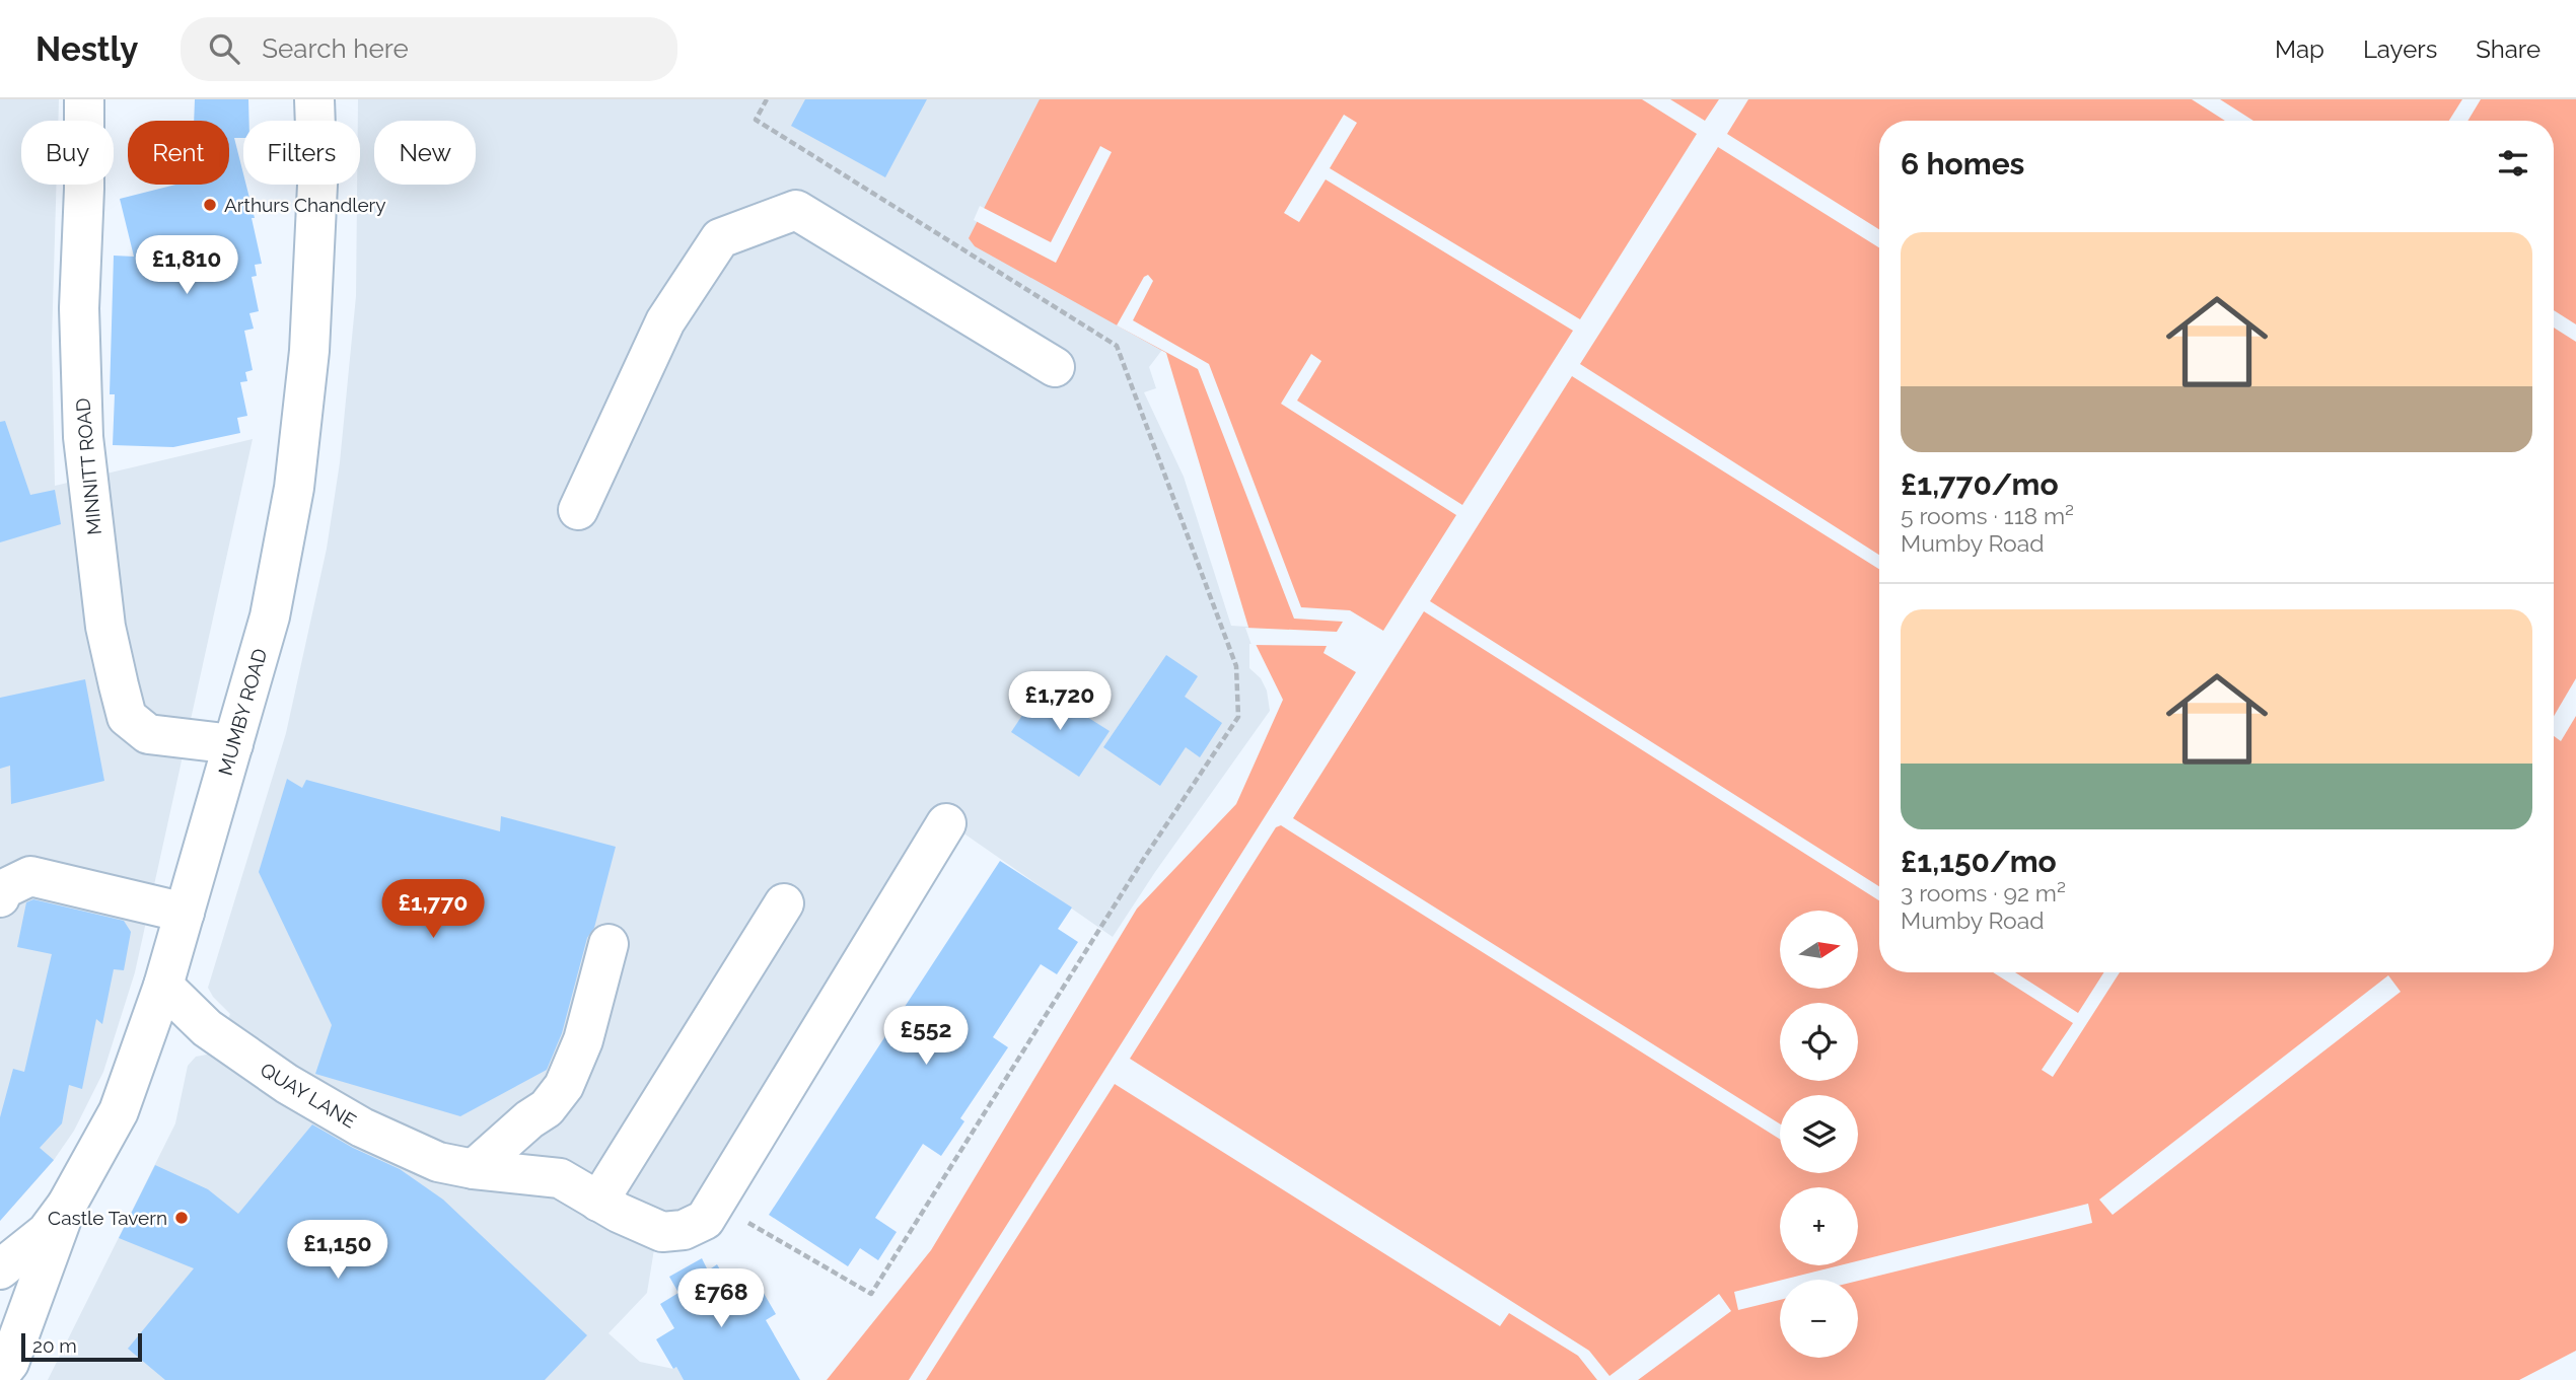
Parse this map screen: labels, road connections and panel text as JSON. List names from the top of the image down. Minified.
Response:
{"streets":{"main road":["MINNITT ROAD","MUMBY ROAD","QUAY LANE"]},"crossings":[["MINNITT ROAD","MUMBY ROAD"],["MUMBY ROAD","QUAY LANE"]],"places":["Arthurs Chandlery","Castle Tavern"],"scale_bar":"20 m","north":"right","page":{"header":"Nestly","search":"Search here","nav":["Map","Layers","Share"],"chip":["Buy","Rent","Filters","New"],"heading":"6 homes","list":[{"name":"£1,770/mo","note":"5 rooms · 118 m² · Mumby Road"},{"name":"£1,150/mo","note":"3 rooms · 92 m² · Mumby Road"}],"price":["£1,810","£1,720","£1,770","£552","£1,150","£768"],"map_buttons":["+","−"],"scale":"20 m"}}
